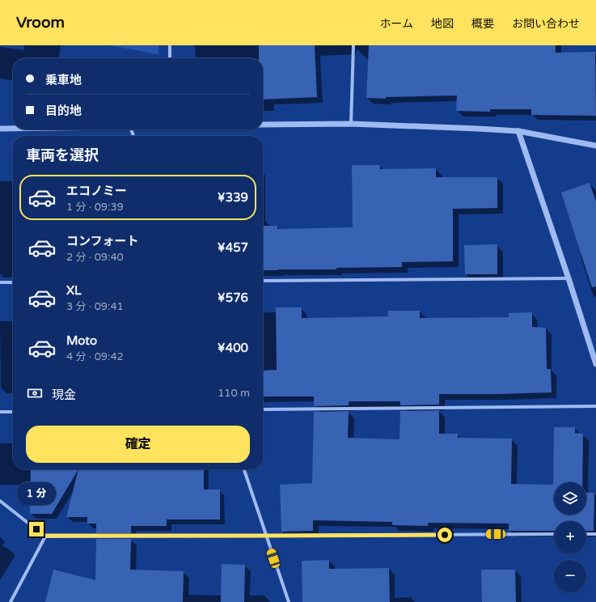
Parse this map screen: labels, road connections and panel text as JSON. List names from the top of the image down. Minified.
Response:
{"page":{"header":"Vroom","nav":["ホーム","地図","概要","お問い合わせ"],"banner":["乗車地","目的地"],"heading":"車両を選択","list":[{"name":"エコノミー","note":"1 分 · 09:39","value":"¥339"},{"name":"コンフォート","note":"2 分 · 09:40","value":"¥457"},{"name":"XL","note":"3 分 · 09:41","value":"¥576"},{"name":"Moto","note":"4 分 · 09:42","value":"¥400"}],"pay":["現金","110 m"],"buttons":"確定","map_buttons":["+","−"],"bubble":"1 分"}}
